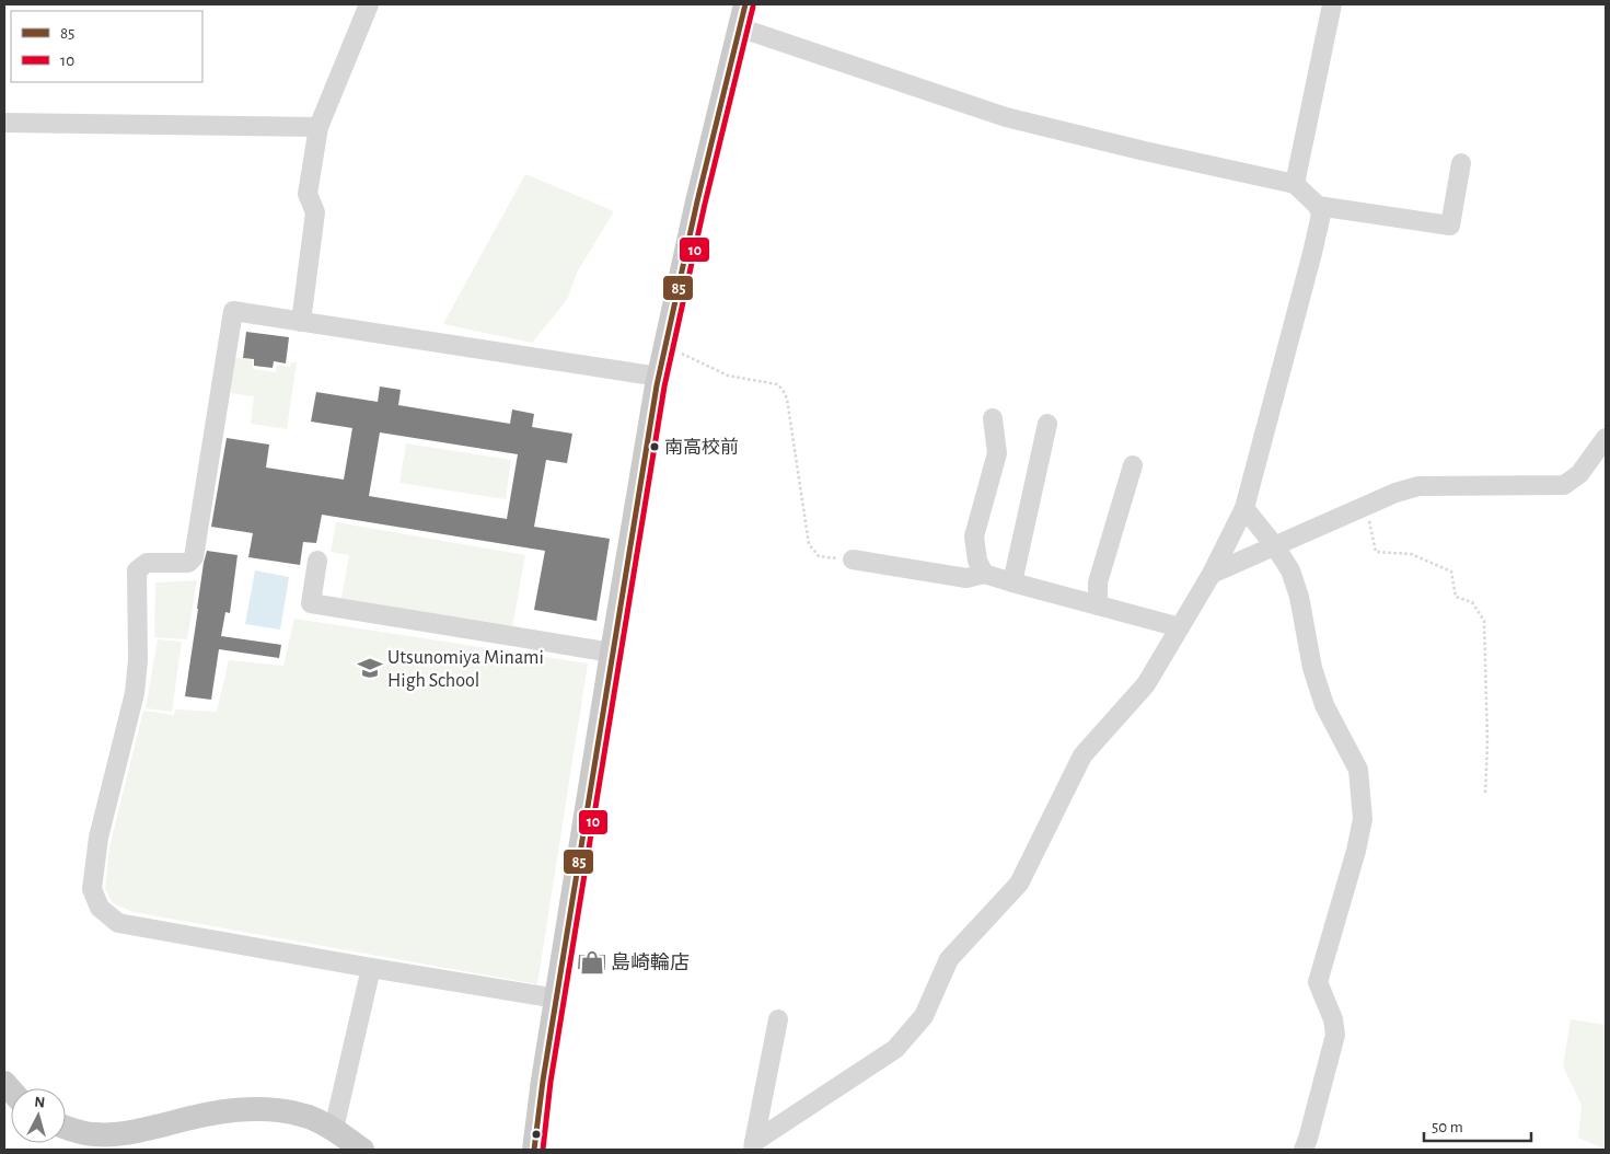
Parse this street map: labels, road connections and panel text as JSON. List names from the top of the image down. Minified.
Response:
{"places":{"other":["南高校前"],"school or university":["Utsunomiya Minami High School"],"shop":["島崎輪店"]},"lines":["transit line 85","transit line 10"],"legend":["85","10"],"scale_bar":"50 m","north":"top"}
